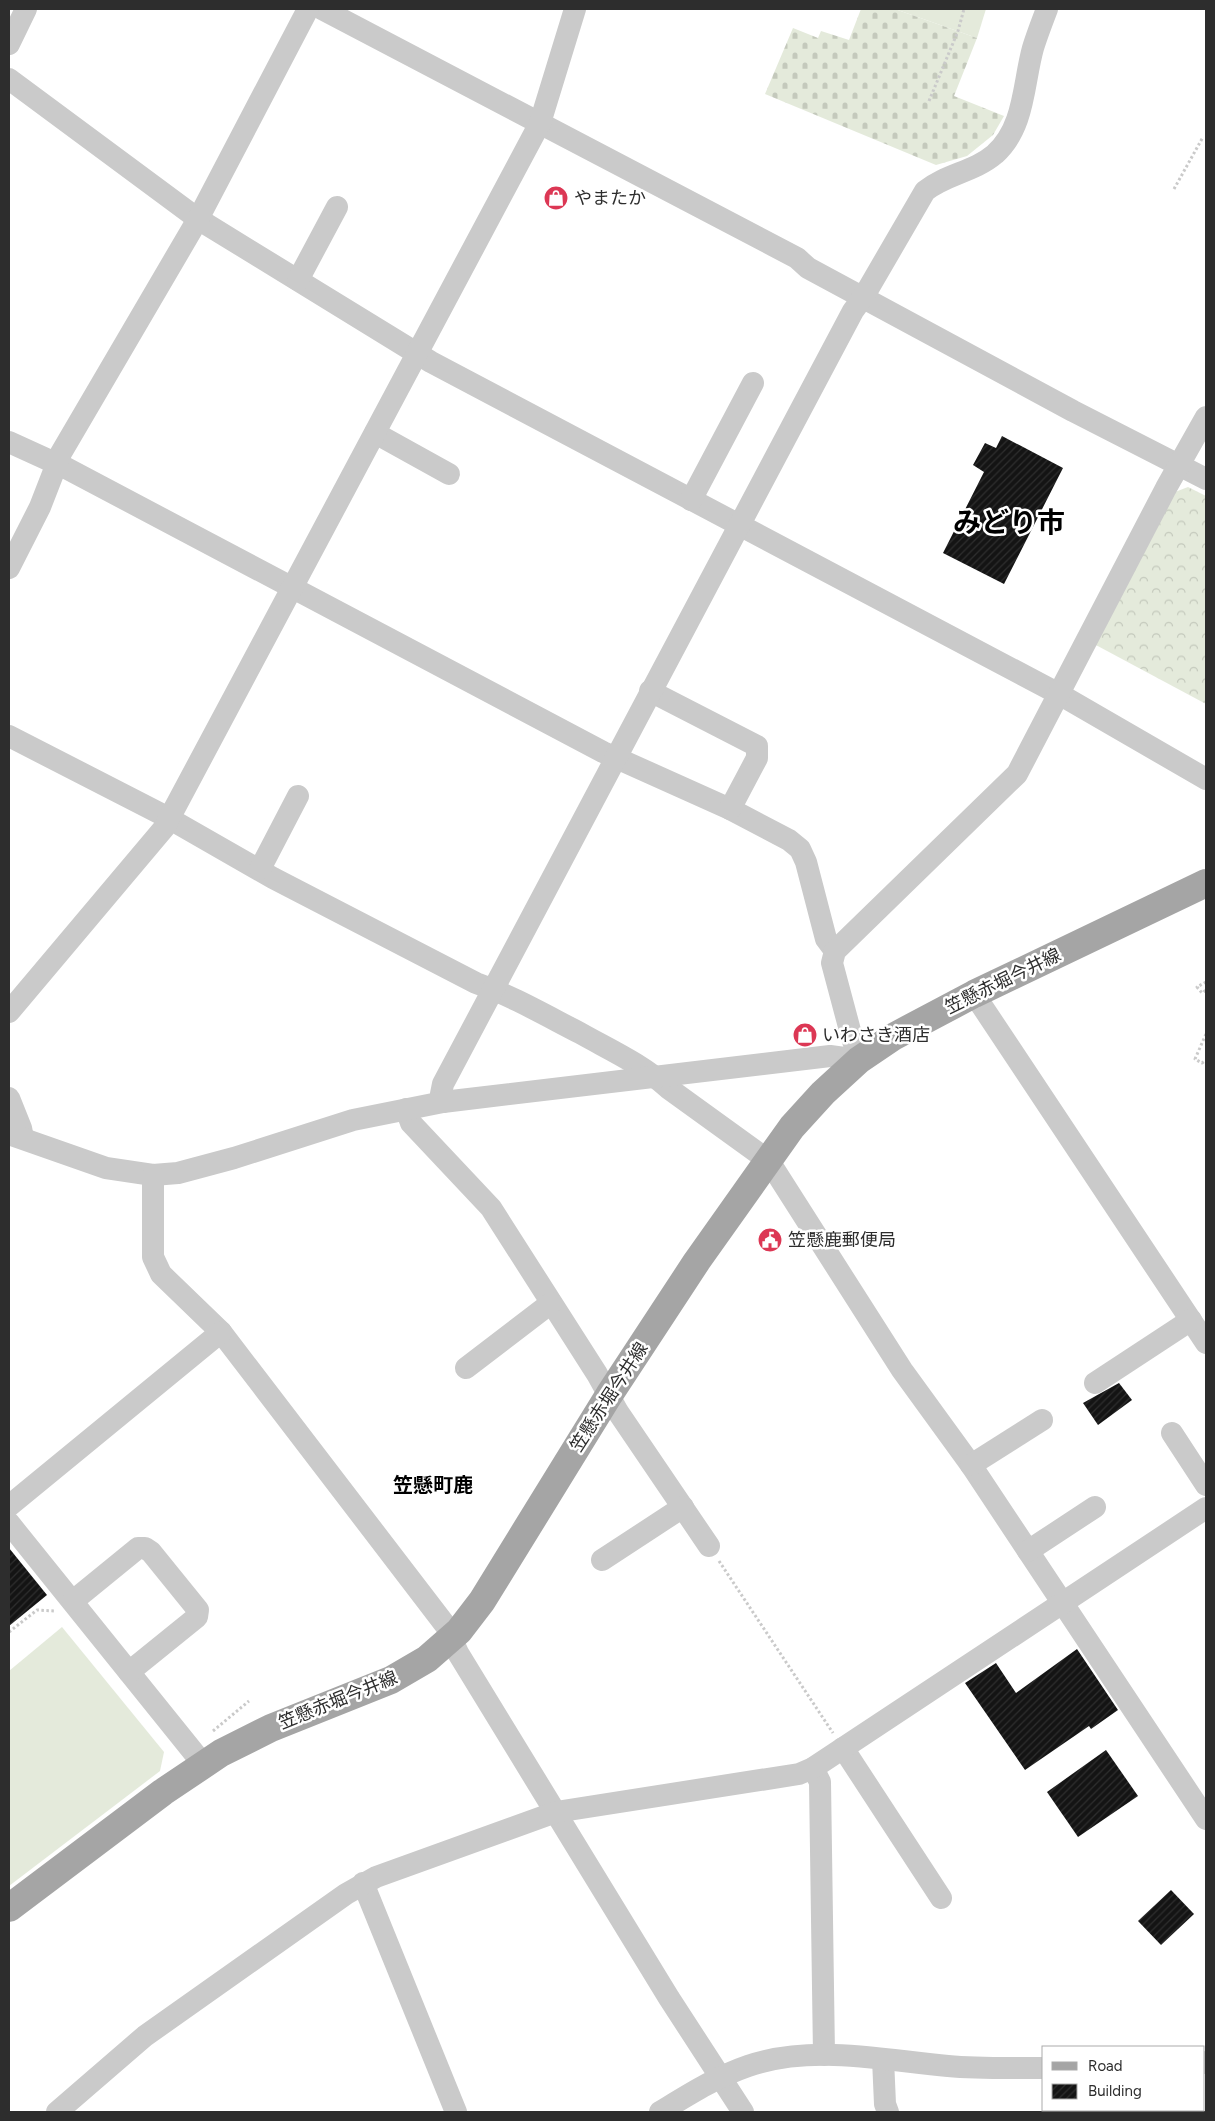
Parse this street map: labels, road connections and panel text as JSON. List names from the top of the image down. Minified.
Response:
{"streets":{"main road":["笠懸赤堀今井線"]},"districts":["みどり市","笠懸町鹿"],"places":{"shop":["やまたか","いわさき酒店"],"public building":["笠懸鹿郵便局"]},"legend":["Road","Building"]}
